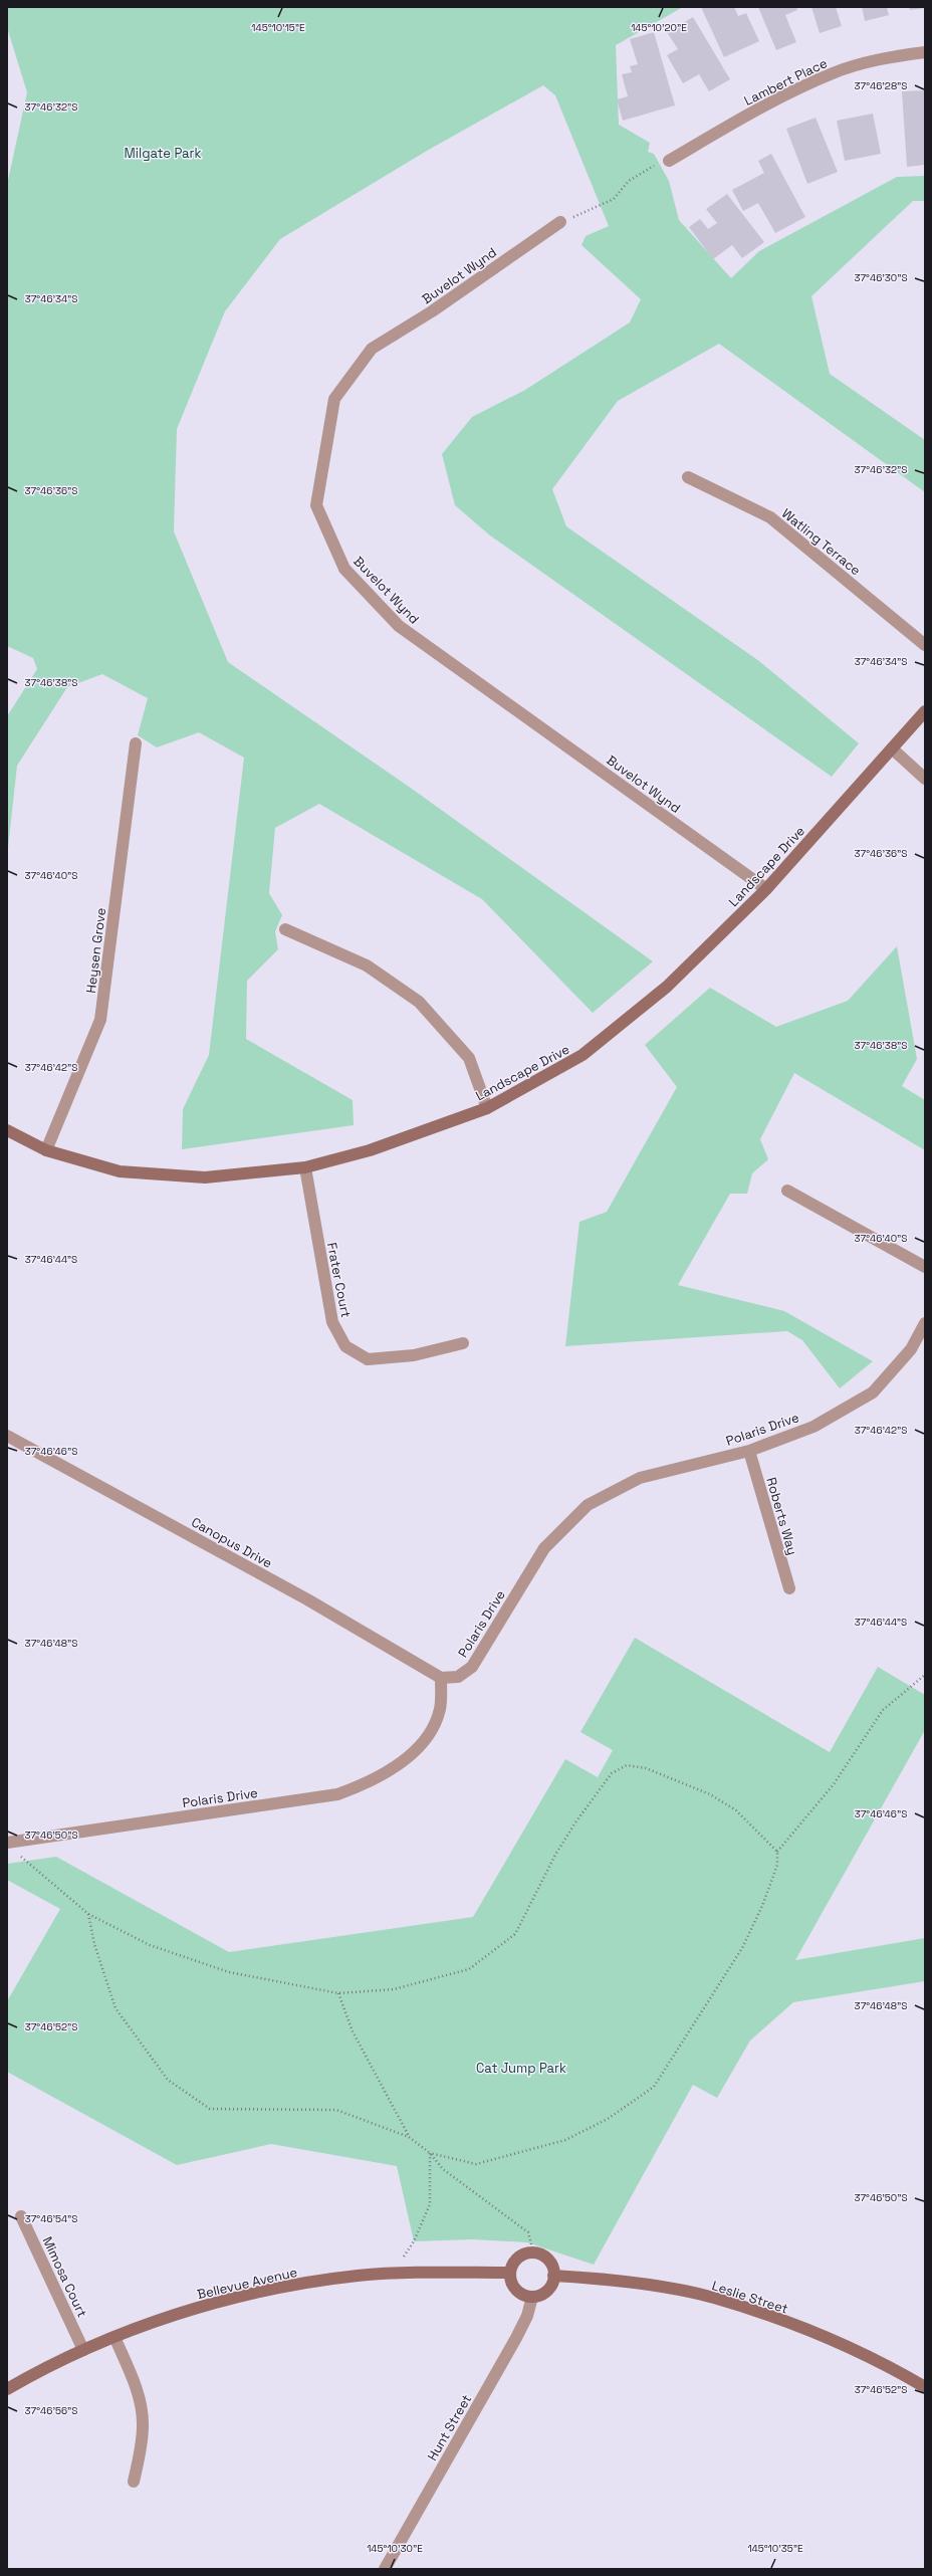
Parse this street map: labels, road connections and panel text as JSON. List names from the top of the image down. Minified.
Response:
{"streets":{"street":["Lambert Place","Buvelot Wynd","Watling Terrace","Landscape Drive","Heysen Grove","Frater Court","Polaris Drive","Roberts Way","Canopus Drive","Mimosa Court","Bellevue Avenue","Leslie Street","Hunt Street"]},"crossings":[["Buvelot Wynd","Landscape Drive"],["Landscape Drive","Heysen Grove"],["Landscape Drive","Frater Court"],["Polaris Drive","Roberts Way"],["Polaris Drive","Canopus Drive"],["Mimosa Court","Bellevue Avenue"],["Bellevue Avenue","Leslie Street"],["Bellevue Avenue","Hunt Street"],["Leslie Street","Hunt Street"]],"parks":["Milgate Park","Cat Jump Park"],"coordinates":["145°10'15\"E","145°10'20\"E","37°46'28\"S","37°46'32\"S","37°46'30\"S","37°46'34\"S","37°46'36\"S","37°46'38\"S","37°46'40\"S","37°46'42\"S","37°46'44\"S","37°46'46\"S","37°46'48\"S","37°46'50\"S","37°46'52\"S","37°46'54\"S","37°46'56\"S","145°10'30\"E","145°10'35\"E"]}
